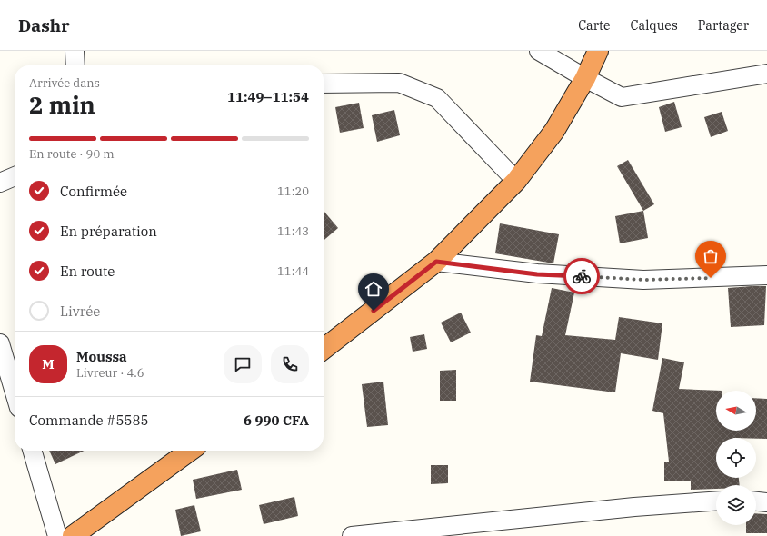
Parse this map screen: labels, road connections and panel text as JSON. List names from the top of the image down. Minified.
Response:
{"north":"left","page":{"header":"Dashr","nav":["Carte","Calques","Partager"],"heading":["2 min","Arrivée dans","11:49–11:54"],"panel":["Moussa","Livreur · 4.6","Commande #5585","6 990 CFA"],"bar":"En route · 90 m","list":[["Confirmée","11:20"],["En préparation","11:43"],["En route","11:44"],"Livrée"],"round":"M"}}
